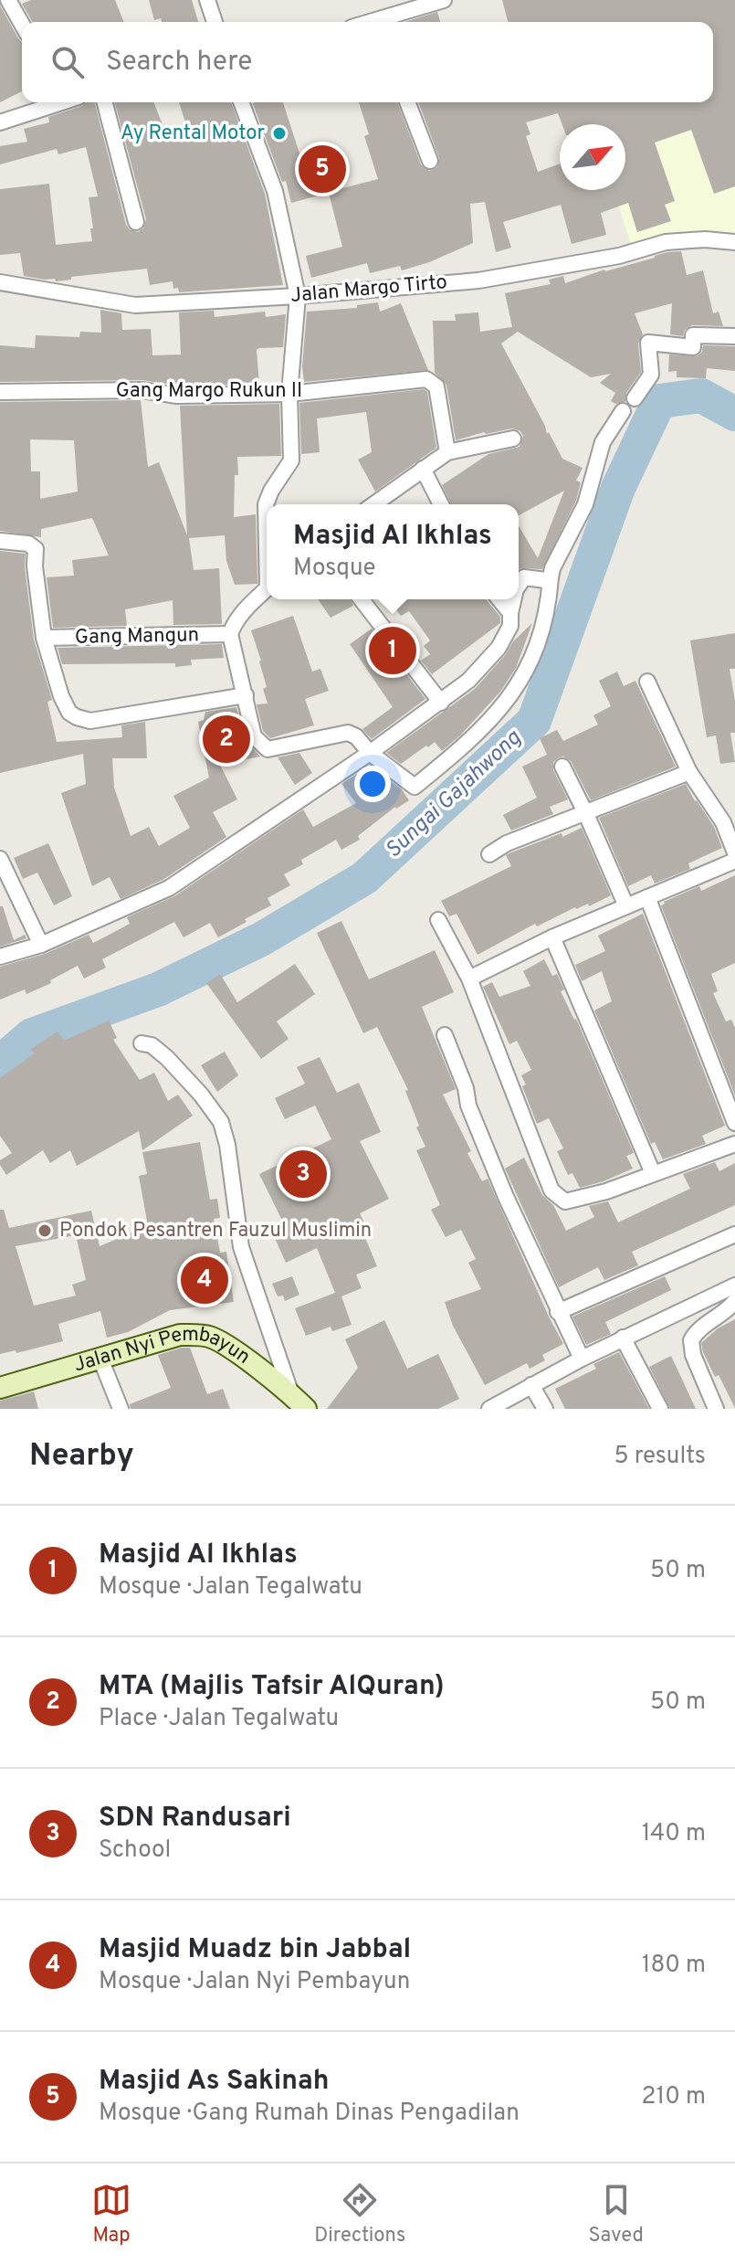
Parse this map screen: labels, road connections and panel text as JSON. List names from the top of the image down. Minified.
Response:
{"streets":{"street":["Jalan Margo Tirto","Gang Margo Rukun II","Gang Mangun","Jalan Nyi Pembayun"]},"water":["Sungai Gajahwong"],"places":["Ay Rental Motor","Pondok Pesantren Fauzul Muslimin"],"north":"top right","page":{"search":"Search here","pins":["5","1","2","3","4"],"popup":["Masjid Al Ikhlas","Mosque"],"heading":["Nearby","5 results"],"list":[{"mark":"1","name":"Masjid Al Ikhlas","note":"Mosque · Jalan Tegalwatu","value":"50 m"},{"mark":"2","name":"MTA (Majlis Tafsir AlQuran)","note":"Place · Jalan Tegalwatu","value":"50 m"},{"mark":"3","name":"SDN Randusari","note":"School","value":"140 m"},{"mark":"4","name":"Masjid Muadz bin Jabbal","note":"Mosque · Jalan Nyi Pembayun","value":"180 m"},{"mark":"5","name":"Masjid As Sakinah","note":"Mosque · Gang Rumah Dinas Pengadilan","value":"210 m"}],"nav":["Map","Directions","Saved"]}}
